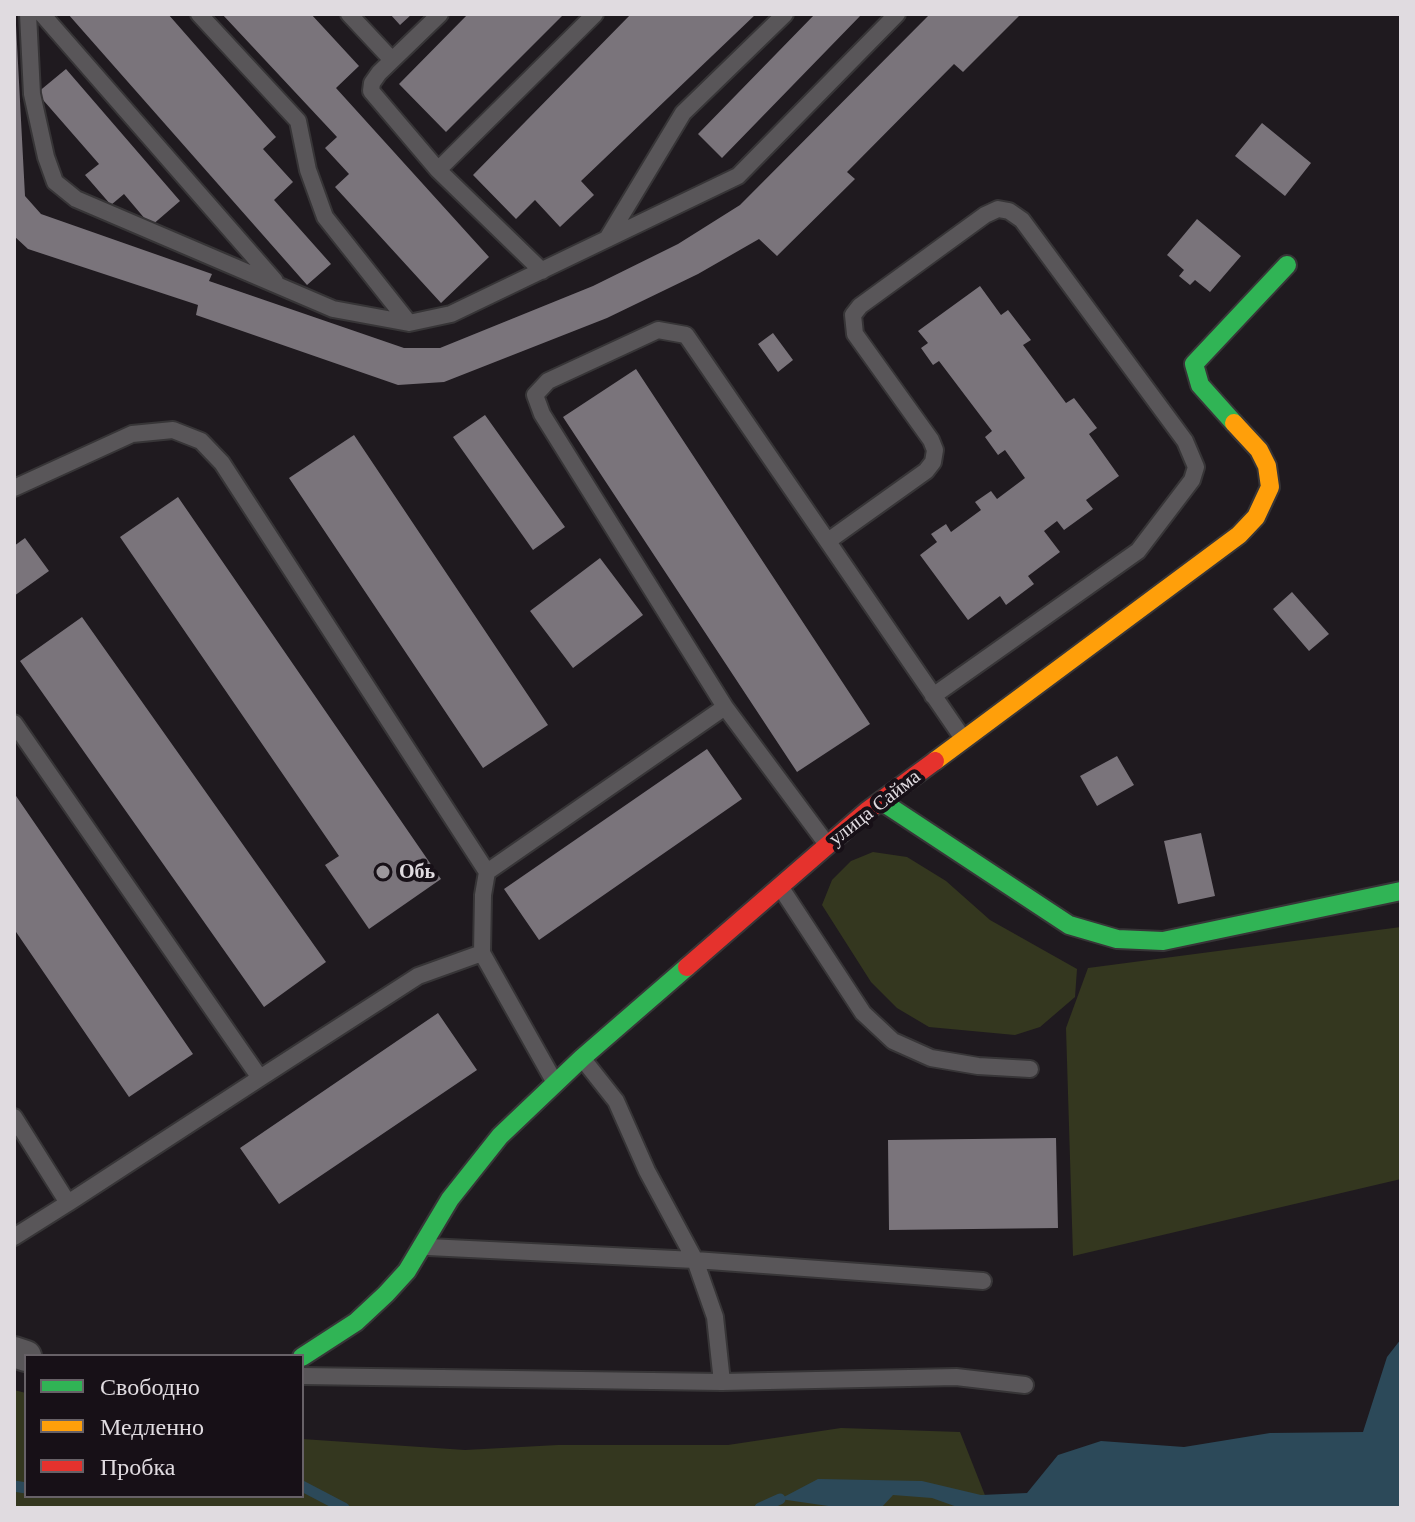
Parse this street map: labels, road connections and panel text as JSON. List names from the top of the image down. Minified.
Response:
{"streets":{"street":["улица Сайма"]},"places":["Обь"],"legend":["Свободно","Медленно","Пробка"]}
